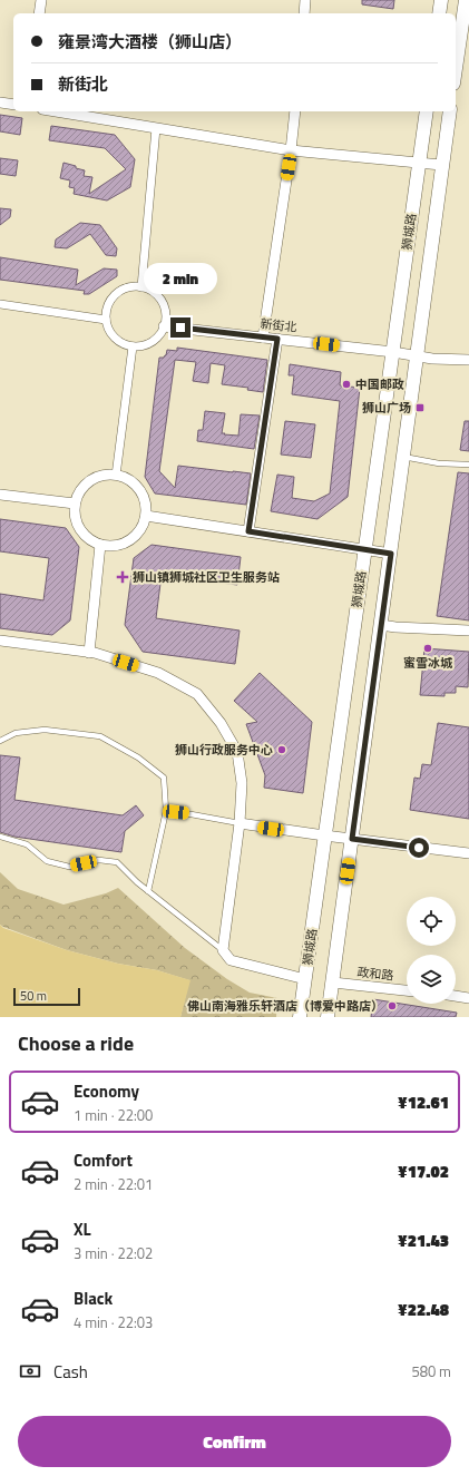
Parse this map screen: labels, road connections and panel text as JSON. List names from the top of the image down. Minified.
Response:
{"streets":{"street":["狮城路","新街北","政和路"]},"crossings":[["狮城路","新街北"],["狮城路","政和路"]],"places":{"other":["中国邮政","蜜雪冰城","狮山行政服务中心","佛山南海雅乐轩酒店（博爱中路店）"],"transit":["狮山广场"],"health":["狮山镇狮城社区卫生服务站"]},"scale_bar":"50 m","page":{"banner":["雍景湾大酒楼（狮山店）","新街北"],"bubble":"2 min","scale":"50 m","heading":"Choose a ride","list":[{"name":"Economy","note":"1 min · 22:00","value":"¥12.61"},{"name":"Comfort","note":"2 min · 22:01","value":"¥17.02"},{"name":"XL","note":"3 min · 22:02","value":"¥21.43"},{"name":"Black","note":"4 min · 22:03","value":"¥22.48"}],"pay":["Cash","580 m"],"buttons":"Confirm"}}
